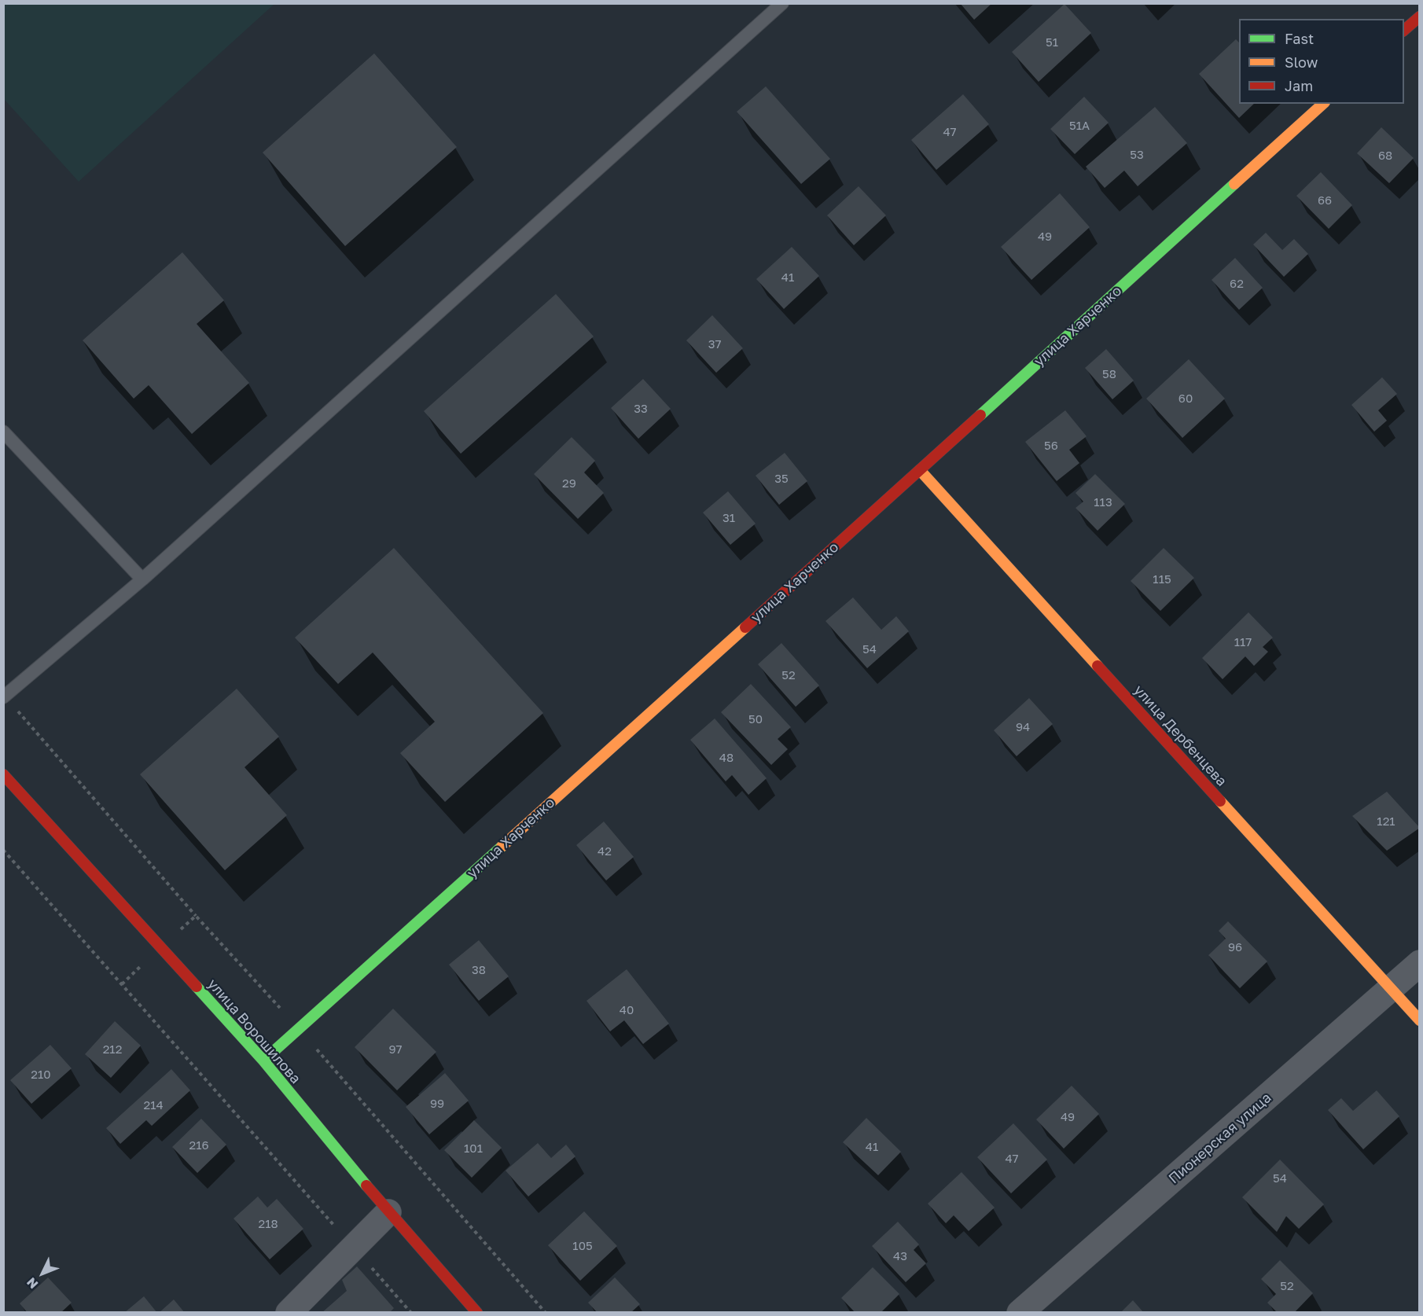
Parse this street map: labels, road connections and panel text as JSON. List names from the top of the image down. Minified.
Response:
{"streets":{"street":["улица Харченко","улица Дербенцева","улица Ворошилова","Пионерская улица"]},"crossings":[["улица Харченко","улица Дербенцева"],["улица Харченко","улица Ворошилова"],["улица Дербенцева","Пионерская улица"]],"house_numbers":["51","51А","47","53","68","66","49","41","62","37","58","60","33","56","35","29","113","31","115","117","54","52","50","94","48","121","42","96","38","40","212","97","210","99","214","49","216","41","101","47","54","218","105","43","52"],"legend":["Fast","Slow","Jam"],"north":"bottom left"}
